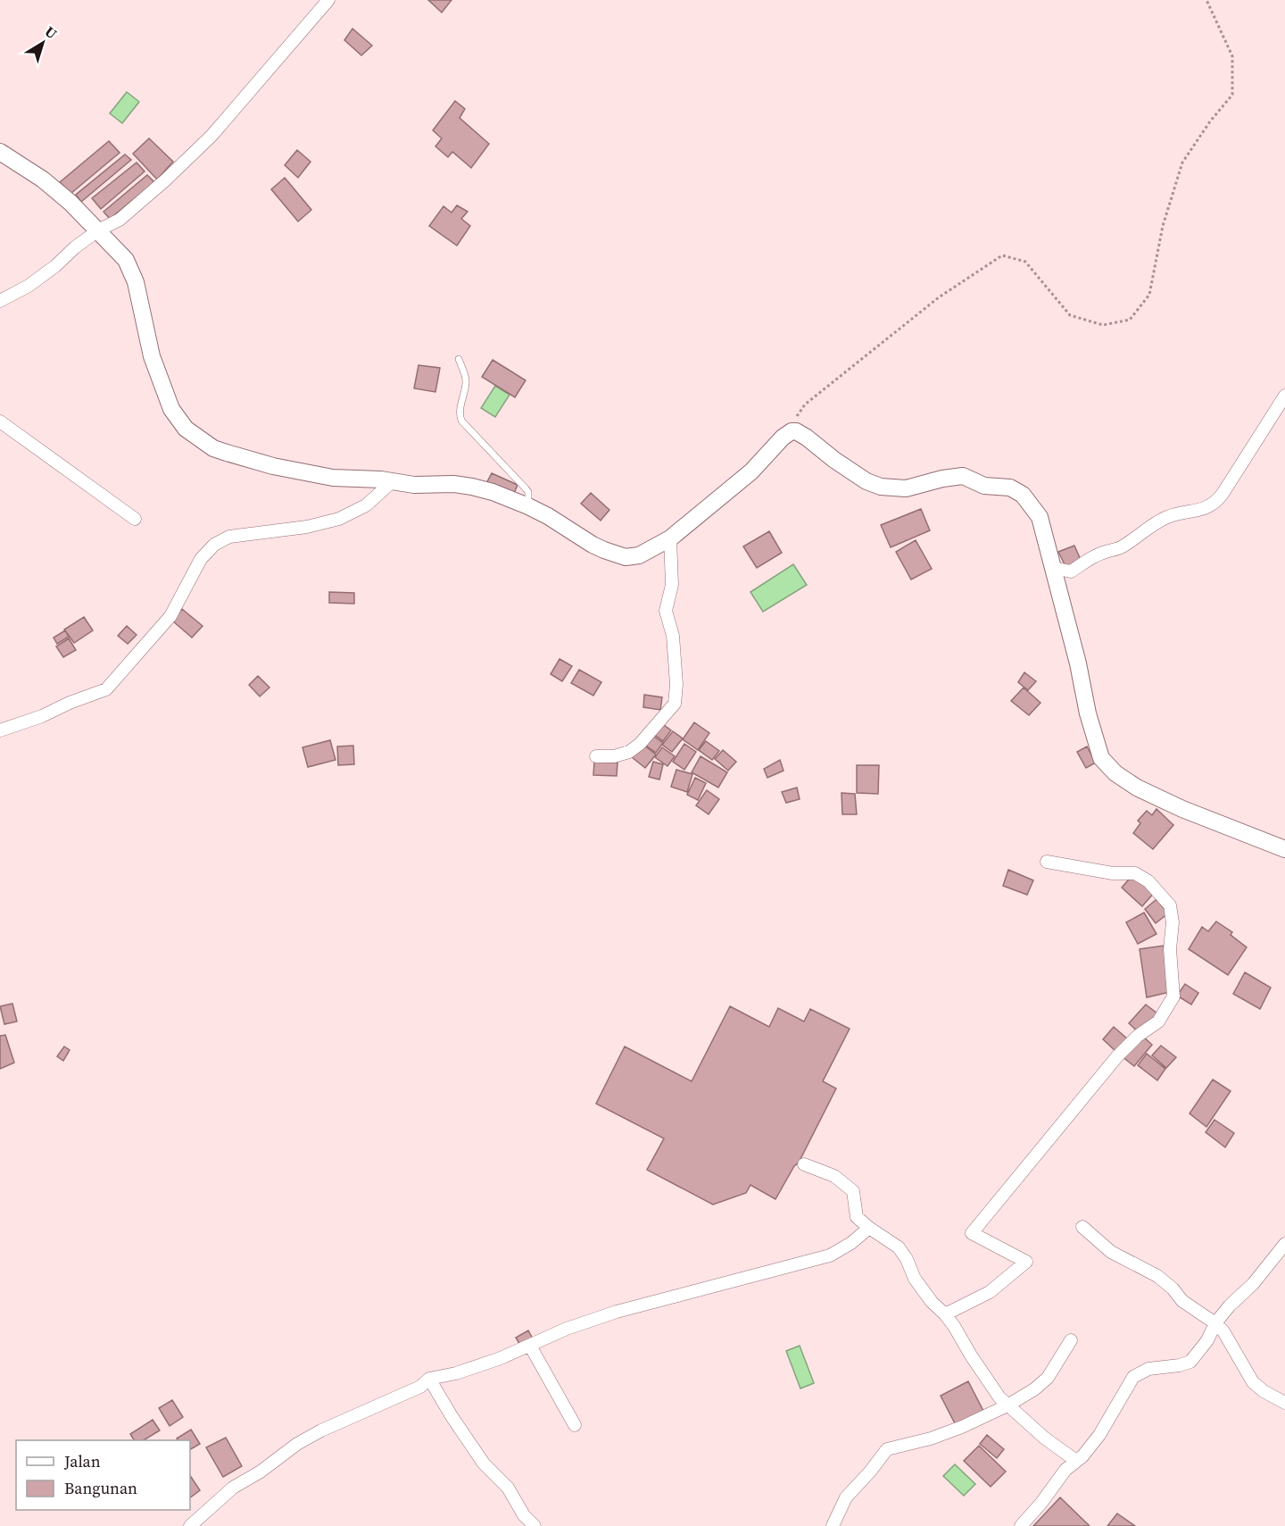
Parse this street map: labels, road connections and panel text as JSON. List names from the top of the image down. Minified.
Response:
{"legend":["Jalan","Bangunan"],"north":"top right"}
